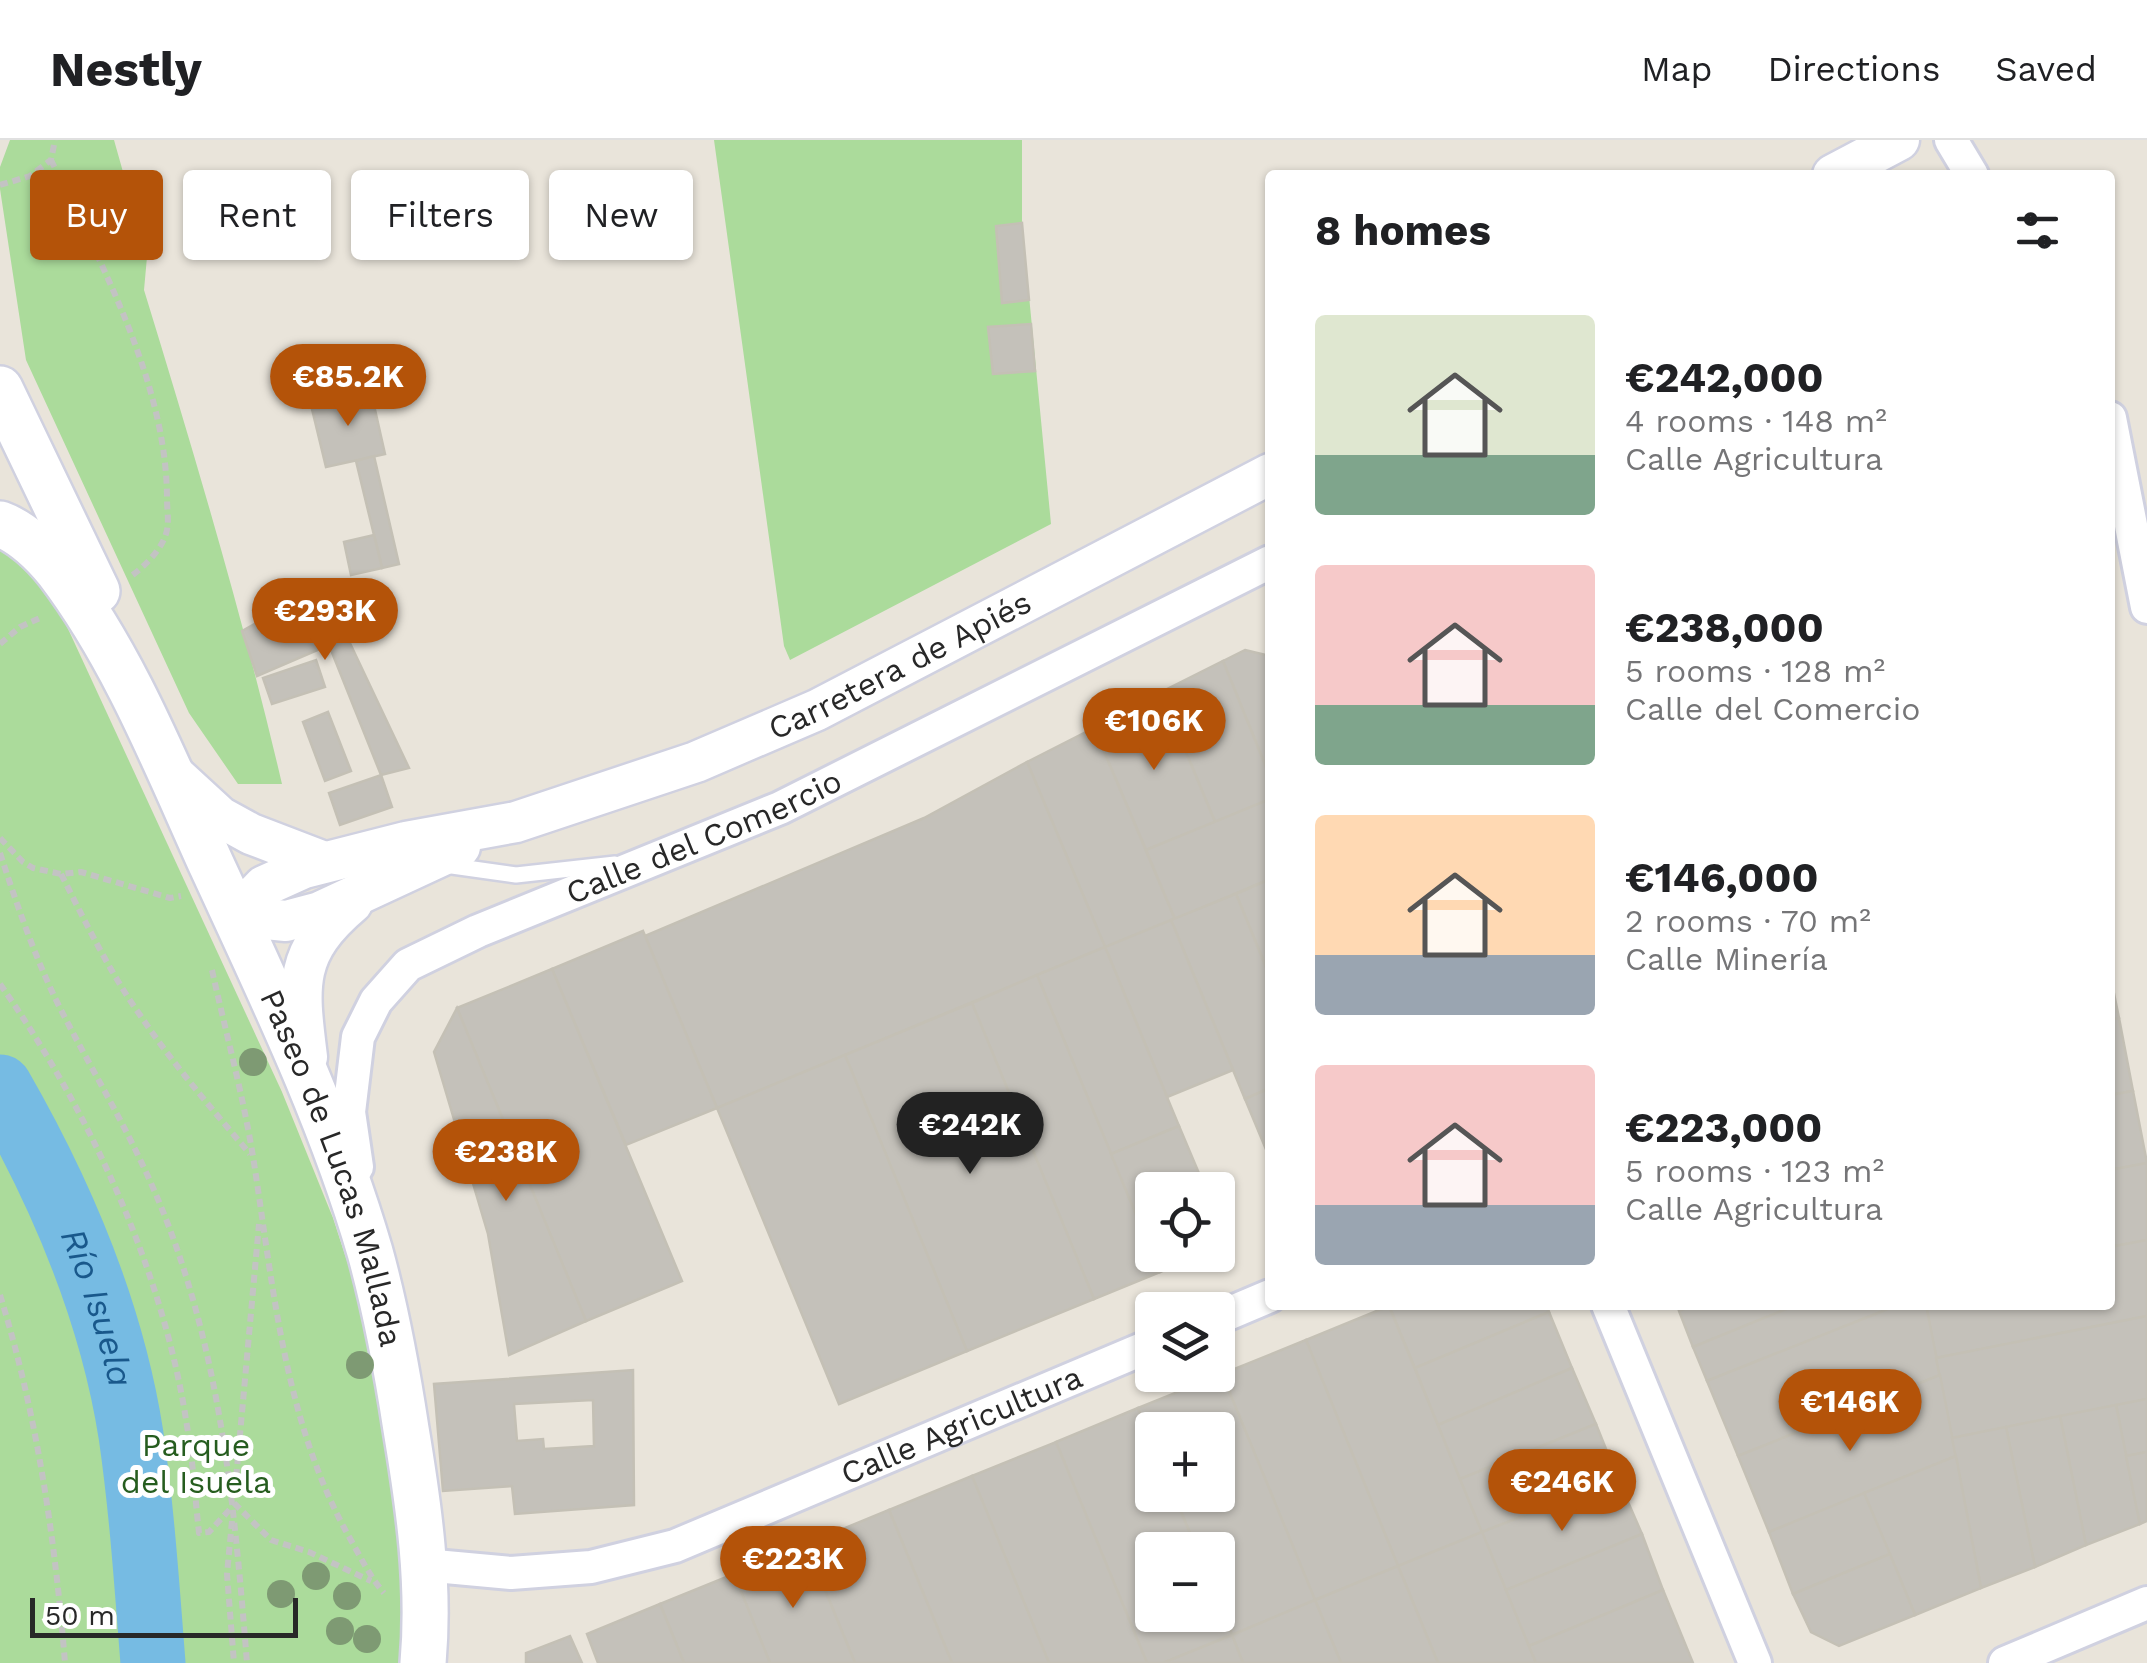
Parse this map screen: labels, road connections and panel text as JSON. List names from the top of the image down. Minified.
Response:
{"streets":{"main road":["Paseo de Lucas Mallada"],"street":["Carretera de Apiés","Calle del Comercio","Calle Agricultura"]},"crossings":[["Calle del Comercio","Paseo de Lucas Mallada"],["Paseo de Lucas Mallada","Calle Agricultura"]],"water":["Río Isuela"],"parks":["Parque del Isuela"],"scale_bar":"50 m","page":{"header":"Nestly","nav":["Map","Directions","Saved"],"chip":["Buy","Rent","Filters","New"],"heading":"8 homes","list":[{"name":"€242,000","note":"4 rooms · 148 m² · Calle Agricultura"},{"name":"€238,000","note":"5 rooms · 128 m² · Calle del Comercio"},{"name":"€146,000","note":"2 rooms · 70 m² · Calle Minería"},{"name":"€223,000","note":"5 rooms · 123 m² · Calle Agricultura"}],"price":["€85.2K","€293K","€106K","€242K","€238K","€146K","€246K","€223K"],"map_buttons":["+","−"],"scale":"50 m"}}
